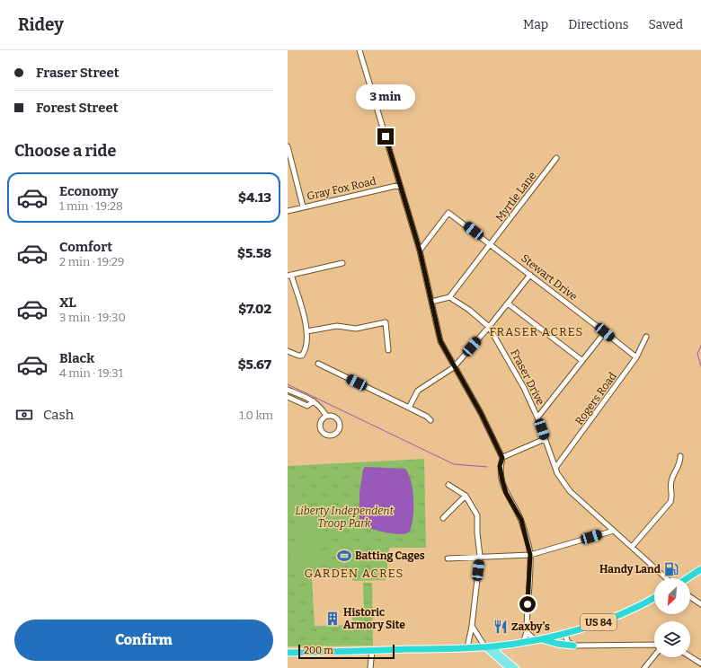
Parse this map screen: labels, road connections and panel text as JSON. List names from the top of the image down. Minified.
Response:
{"streets":{"highway":["US 84"],"street":["Gray Fox Road","Myrtle Lane","Stewart Drive","Fraser Drive","Rogers Road"]},"crossings":[["Myrtle Lane","Stewart Drive"],["Myrtle Lane","Fraser Drive"],["Stewart Drive","Rogers Road"],["Fraser Drive","Rogers Road"]],"districts":["FRASER ACRES","GARDEN ACRES"],"parks":["Liberty Independent Troop Park"],"places":{"sports":["Batting Cages"],"fuel station":["Handy Land"],"building":["Historic Armory Site"],"restaurant":["Zaxby's"]},"scale_bar":"200 m","north":"bottom left","page":{"header":"Ridey","nav":["Map","Directions","Saved"],"banner":["Fraser Street","Forest Street"],"bubble":"3 min","heading":"Choose a ride","list":[{"name":"Economy","note":"1 min · 19:28","value":"$4.13"},{"name":"Comfort","note":"2 min · 19:29","value":"$5.58"},{"name":"XL","note":"3 min · 19:30","value":"$7.02"},{"name":"Black","note":"4 min · 19:31","value":"$5.67"}],"pay":["Cash","1.0 km"],"buttons":"Confirm","scale":"200 m"}}
